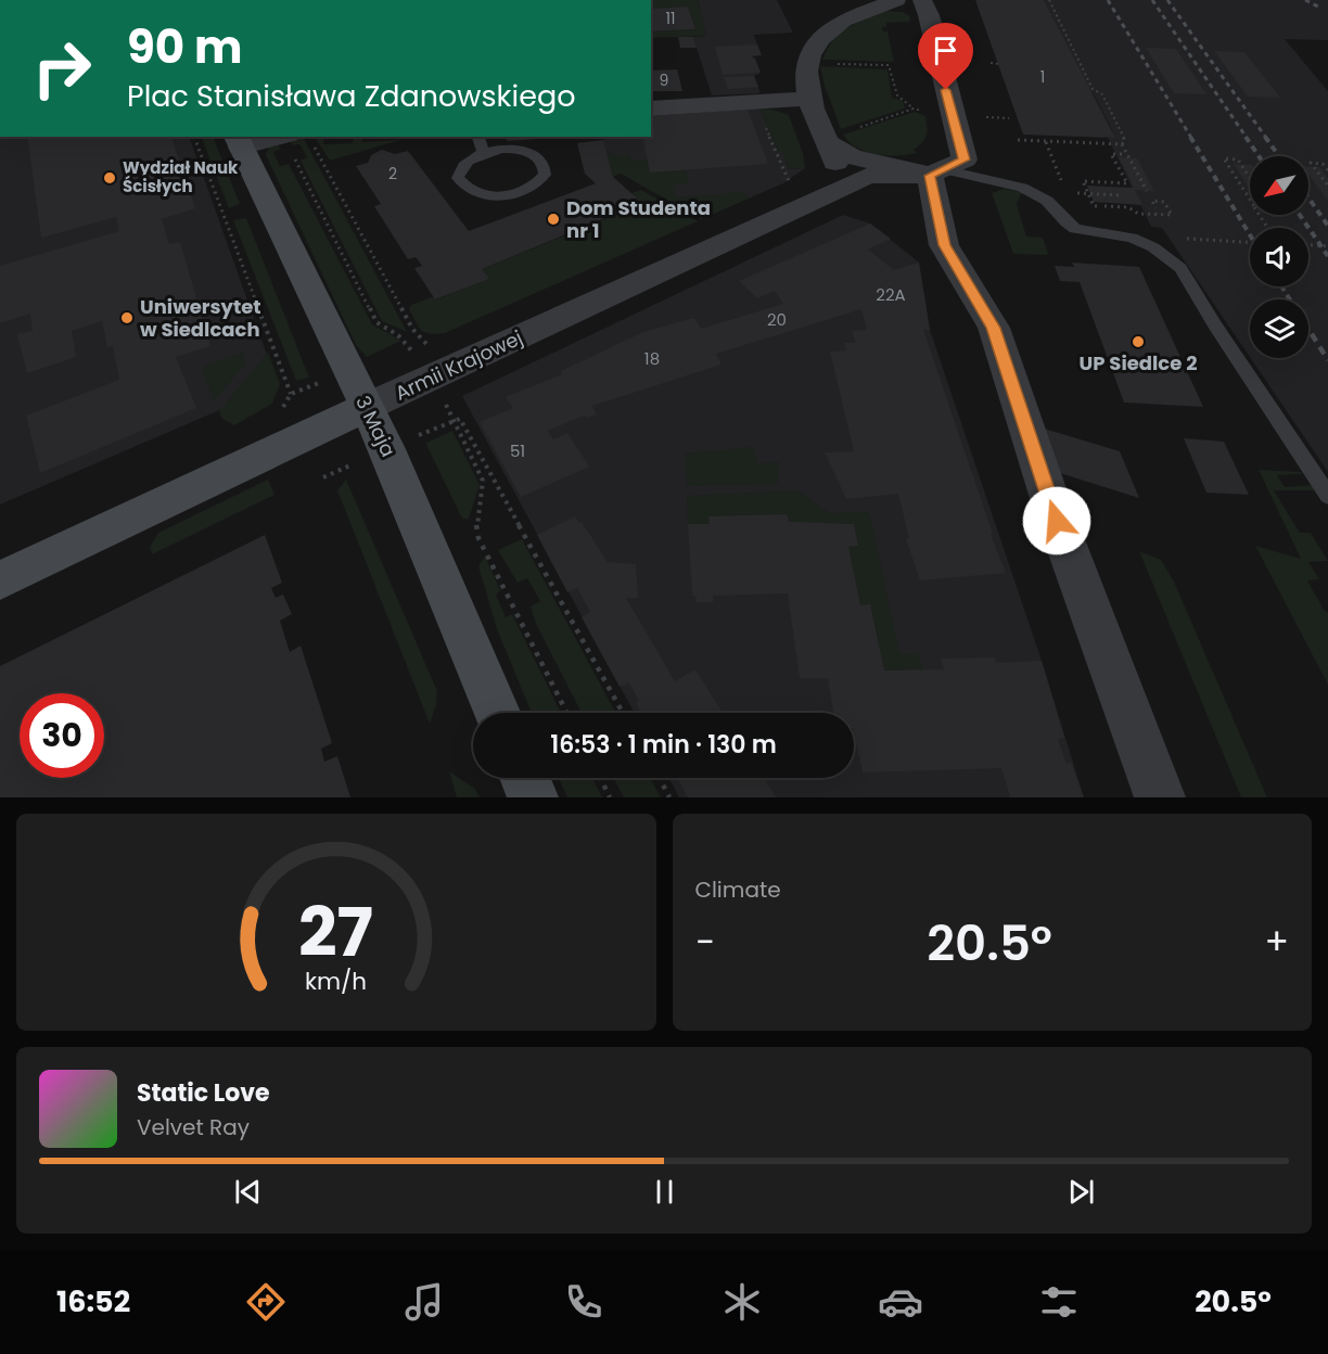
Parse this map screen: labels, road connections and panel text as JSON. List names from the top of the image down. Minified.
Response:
{"streets":{"main road":["Armii Krajowej","3 Maja"]},"crossings":[["Armii Krajowej","3 Maja"]],"places":["Wydział Nauk Ścisłych","Dom Studenta nr 1","Uniwersytet w Siedlcach","UP Siedlce 2"],"house_numbers":["11","1","9","2","22A","20","18","51"],"north":"bottom left","page":{"turn":["90 m","Plac Stanisława Zdanowskiego"],"limit":"30","trip":"16:53 · 1 min · 130 m","tile":"Climate","heat":["−","20.5°","+"],"song":["Static Love","Velvet Ray"],"tabs":["16:52","20.5°"],"gauge":["27","km/h"]}}
